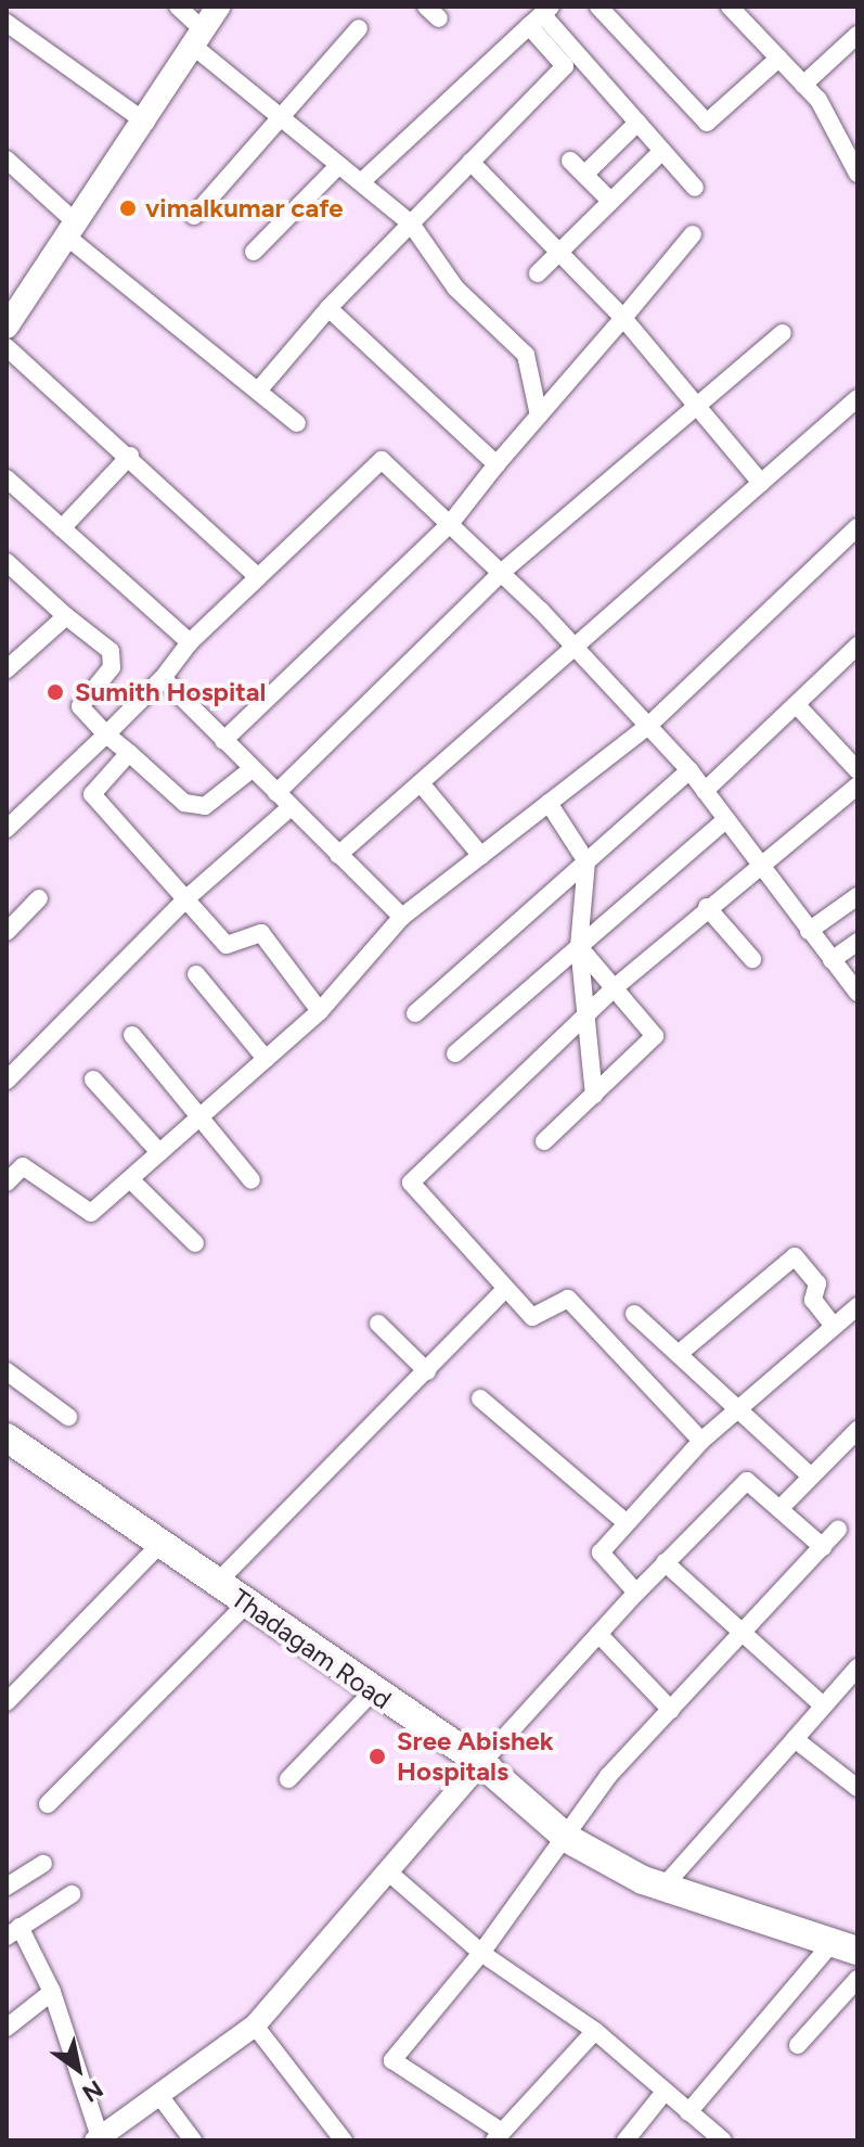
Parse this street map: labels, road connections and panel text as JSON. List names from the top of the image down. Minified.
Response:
{"streets":{"main road":["Thadagam Road"]},"places":["vimalkumar cafe","Sumith Hospital","Sree Abishek Hospitals"],"north":"bottom right"}
